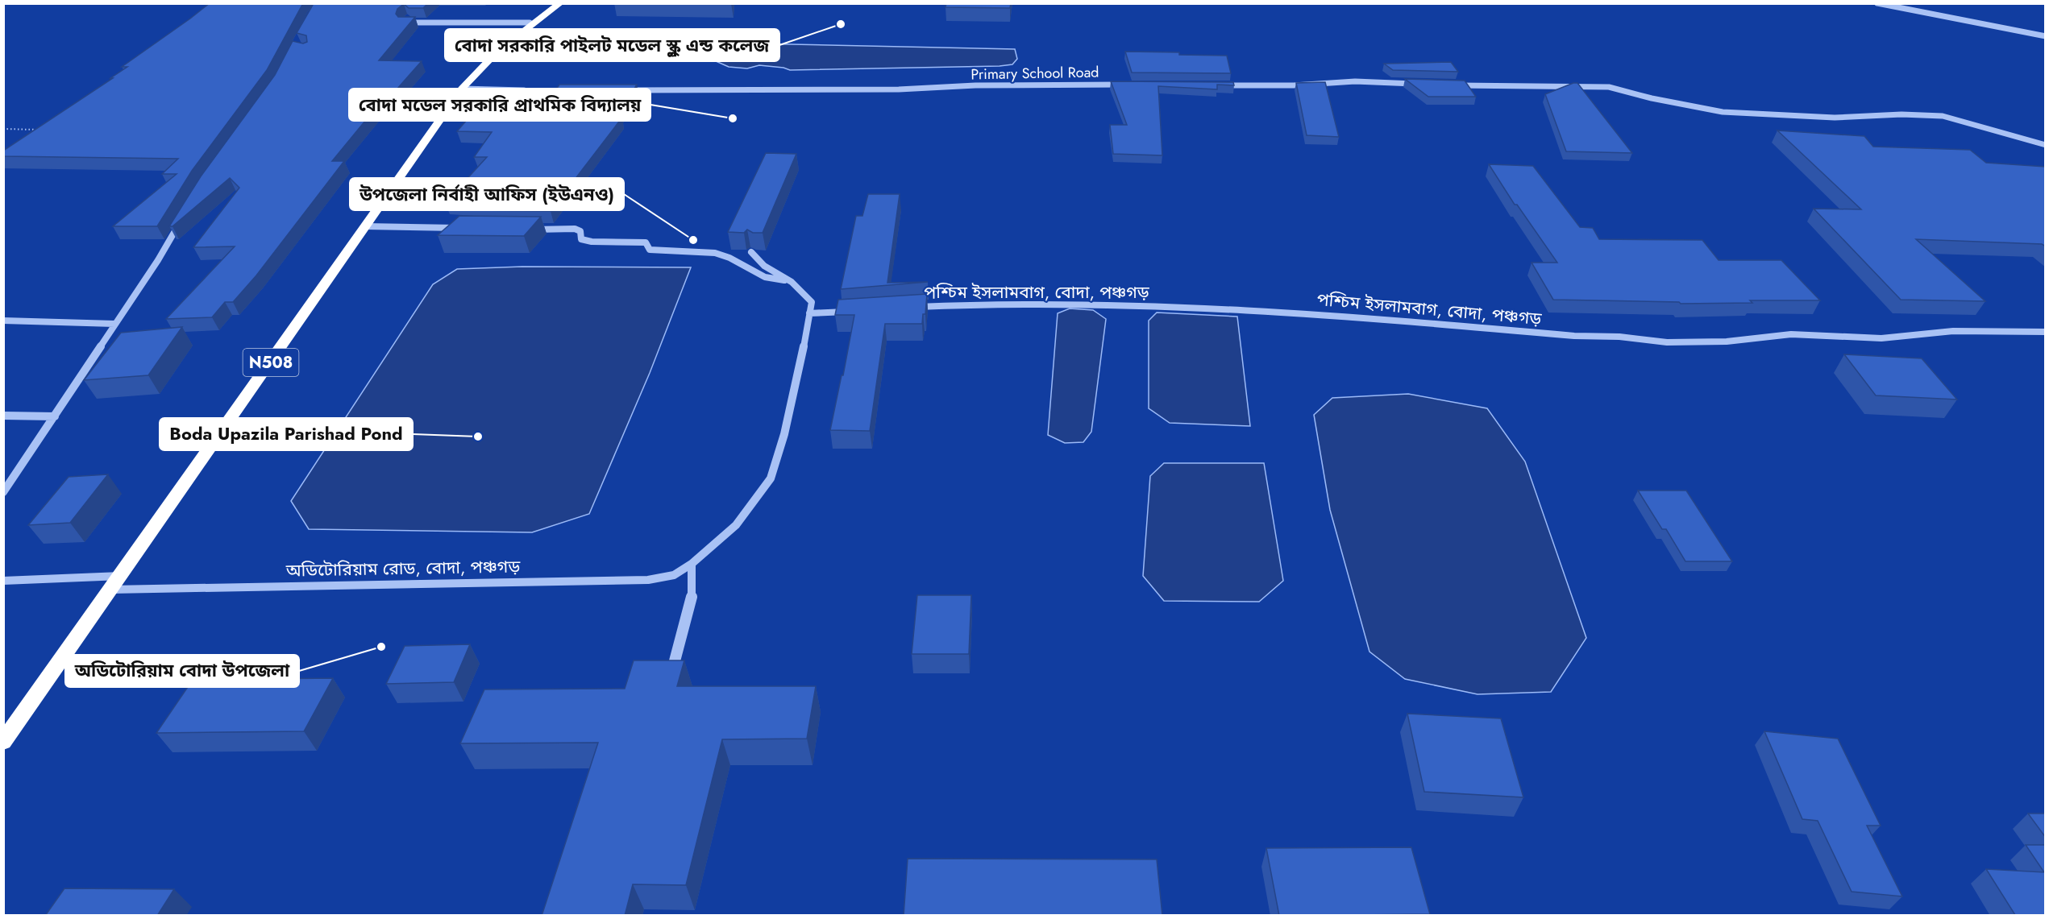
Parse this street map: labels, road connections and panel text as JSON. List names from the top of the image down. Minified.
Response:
{"streets":{"highway":["N508"],"street":["Primary School Road","পশ্চিম ইসলামবাগ, বোদা, পঞ্চগড়","অডিটোরিয়াম রোড, বোদা, পঞ্চগড়"]},"crossings":[["N508","অডিটোরিয়াম রোড, বোদা, পঞ্চগড়"]],"places":["বোদা সরকারি পাইলট মডেল স্কুল এন্ড কলেজ","বোদা মডেল সরকারি প্রাথমিক বিদ্যালয়","উপজেলা নির্বাহী আফিস (ইউএনও)","Boda Upazila Parishad Pond","অডিটোরিয়াম বোদা উপজেলা"]}
